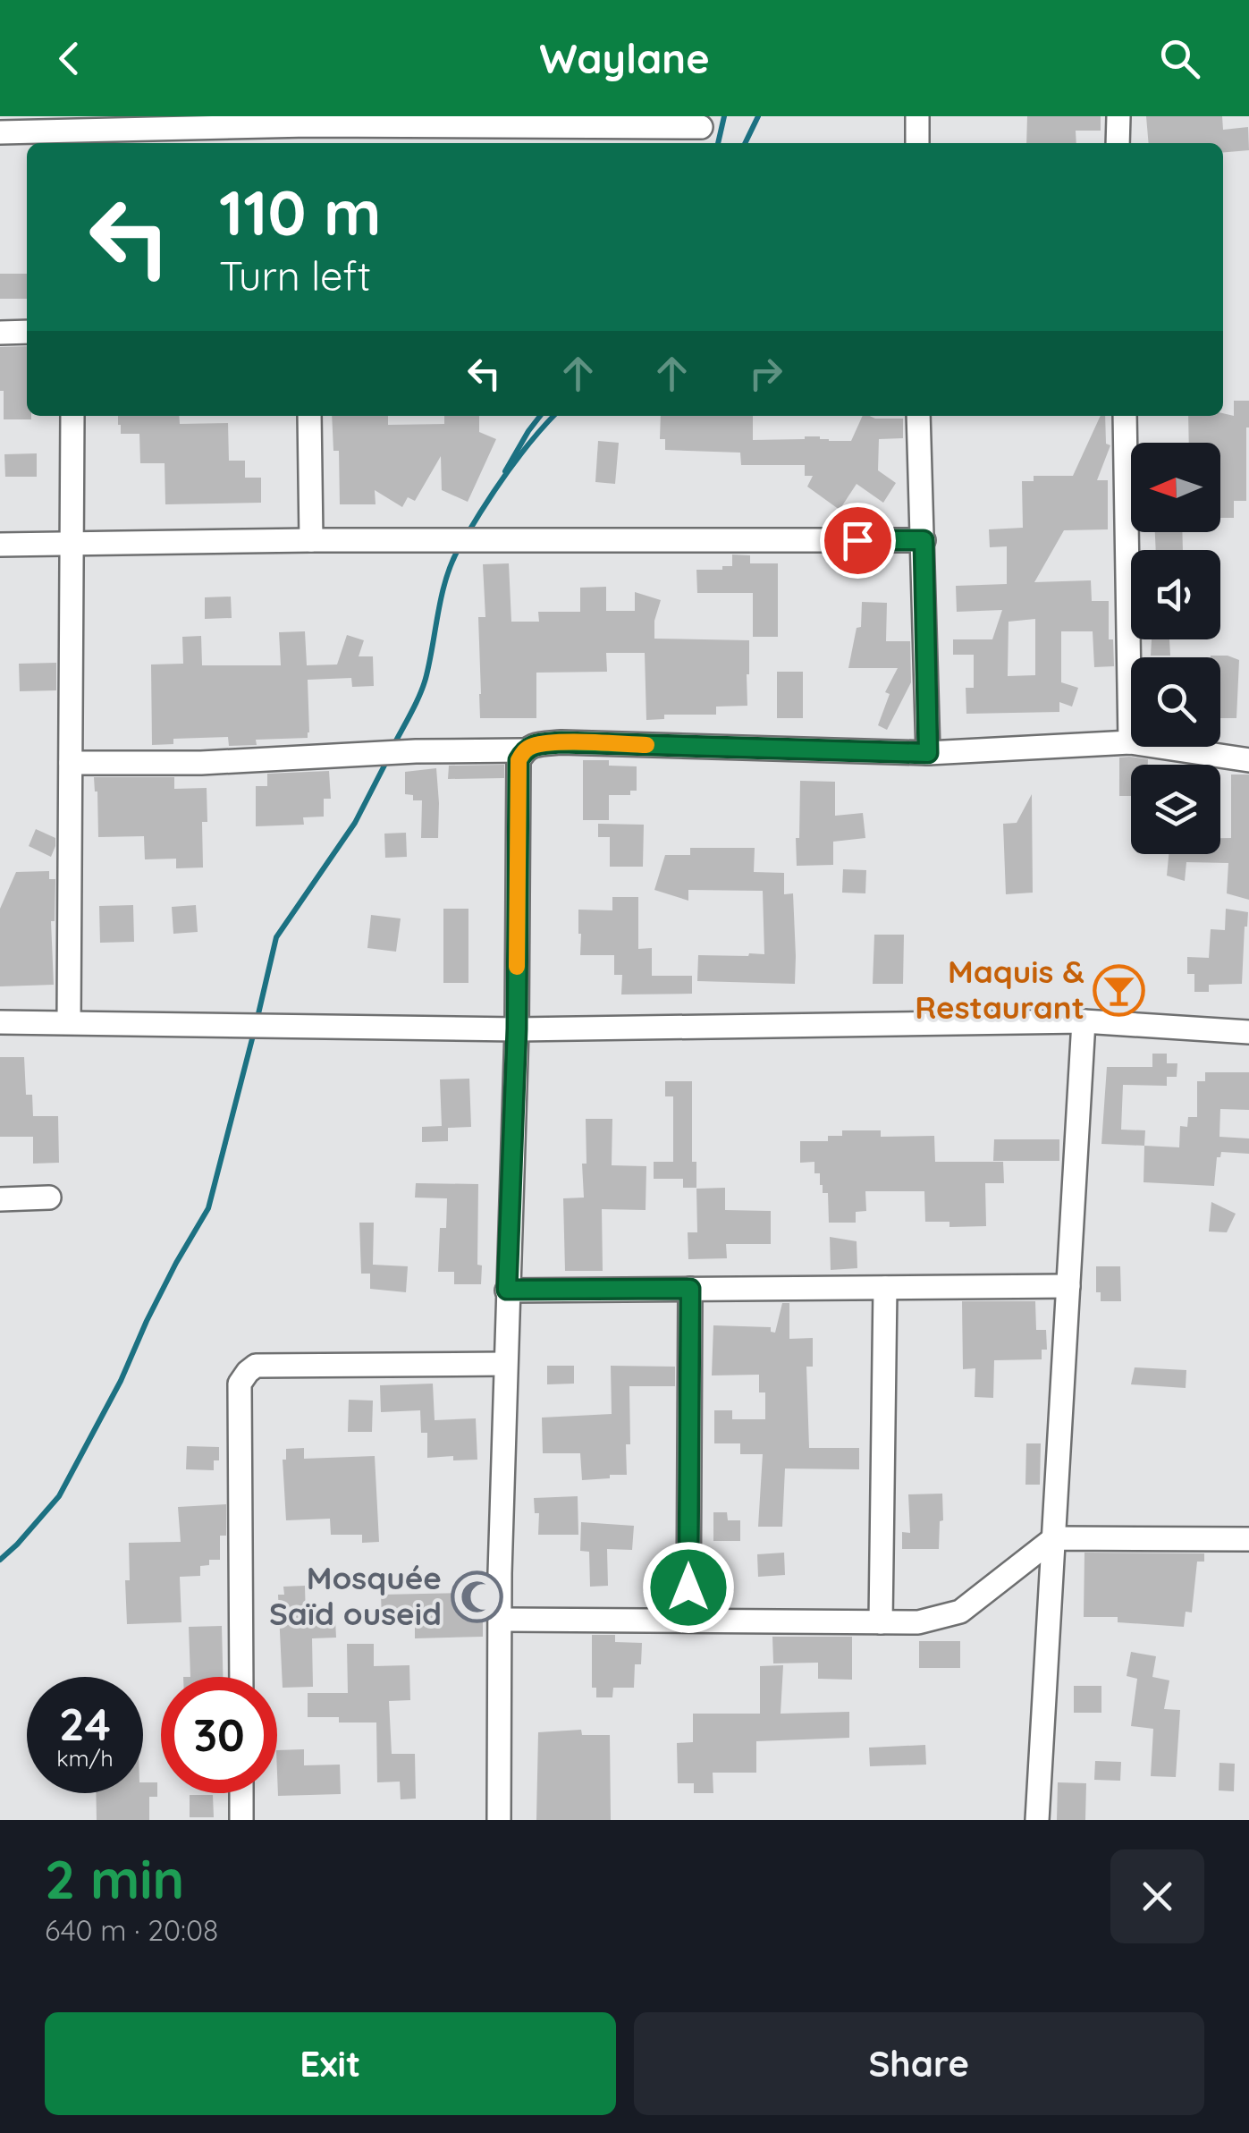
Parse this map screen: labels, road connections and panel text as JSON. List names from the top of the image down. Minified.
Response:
{"places":{"bar":["Maquis & Restaurant"],"mosque":["Mosquée Saïd ouseid"]},"north":"left","page":{"header":"Waylane","turn":["110 m","Turn left"],"speed":"24 km/h","limit":"30","heading":["2 min","640 m · 20:08"],"buttons":["Exit","Share"]}}
